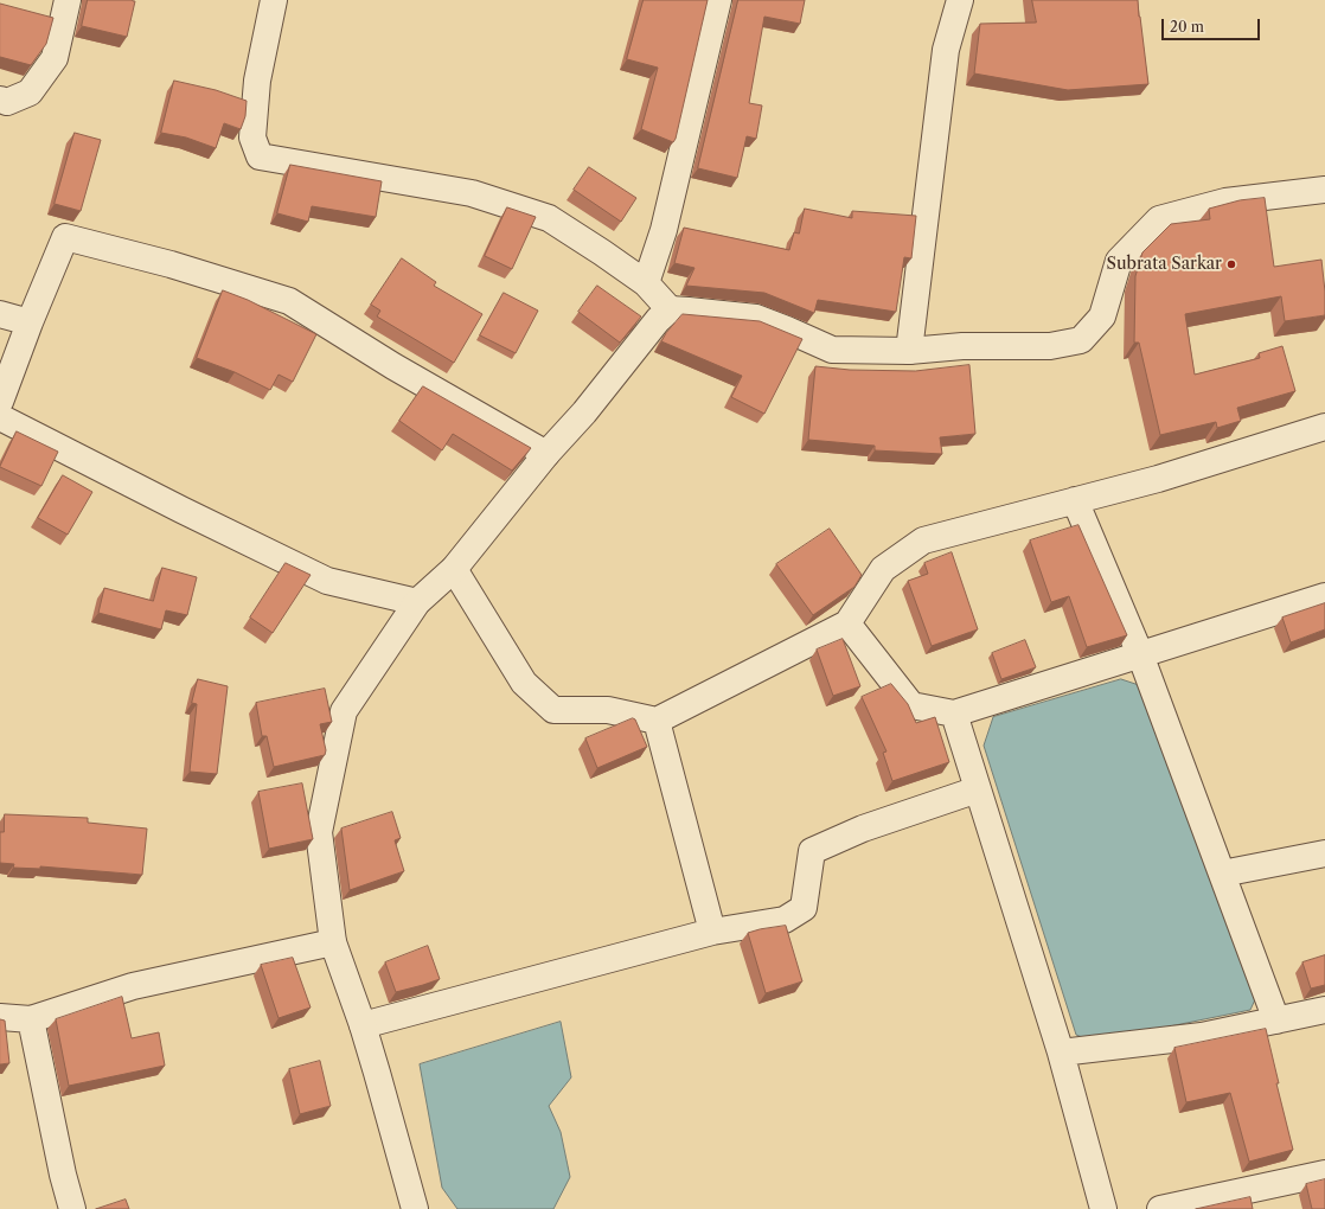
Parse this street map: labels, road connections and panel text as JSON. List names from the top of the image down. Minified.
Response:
{"places":["Subrata Sarkar"],"scale_bar":"20 m"}
